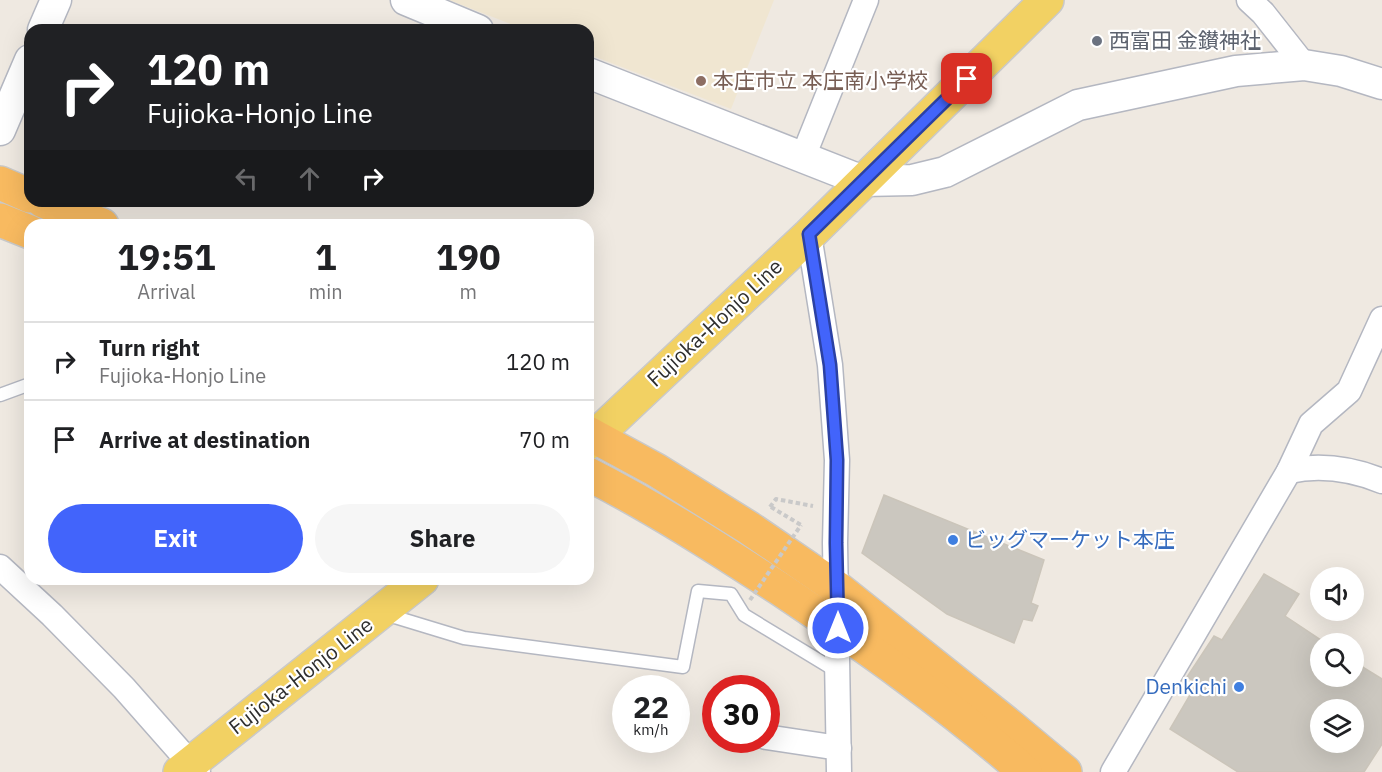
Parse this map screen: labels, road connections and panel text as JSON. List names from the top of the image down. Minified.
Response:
{"streets":{"main road":["Fujioka-Honjo Line"]},"places":["西富田 金鑚神社","本庄市立 本庄南小学校","ビッグマーケット本庄","Denkichi"],"page":{"turn":["120 m","Fujioka-Honjo Line"],"eta":["19:51","Arrival","1","min","190","m"],"list":[{"name":"Turn right","note":"Fujioka-Honjo Line","value":"120 m"},{"name":"Arrive at destination","value":"70 m"}],"buttons":["Exit","Share"],"speed":"22 km/h","limit":"30"}}
